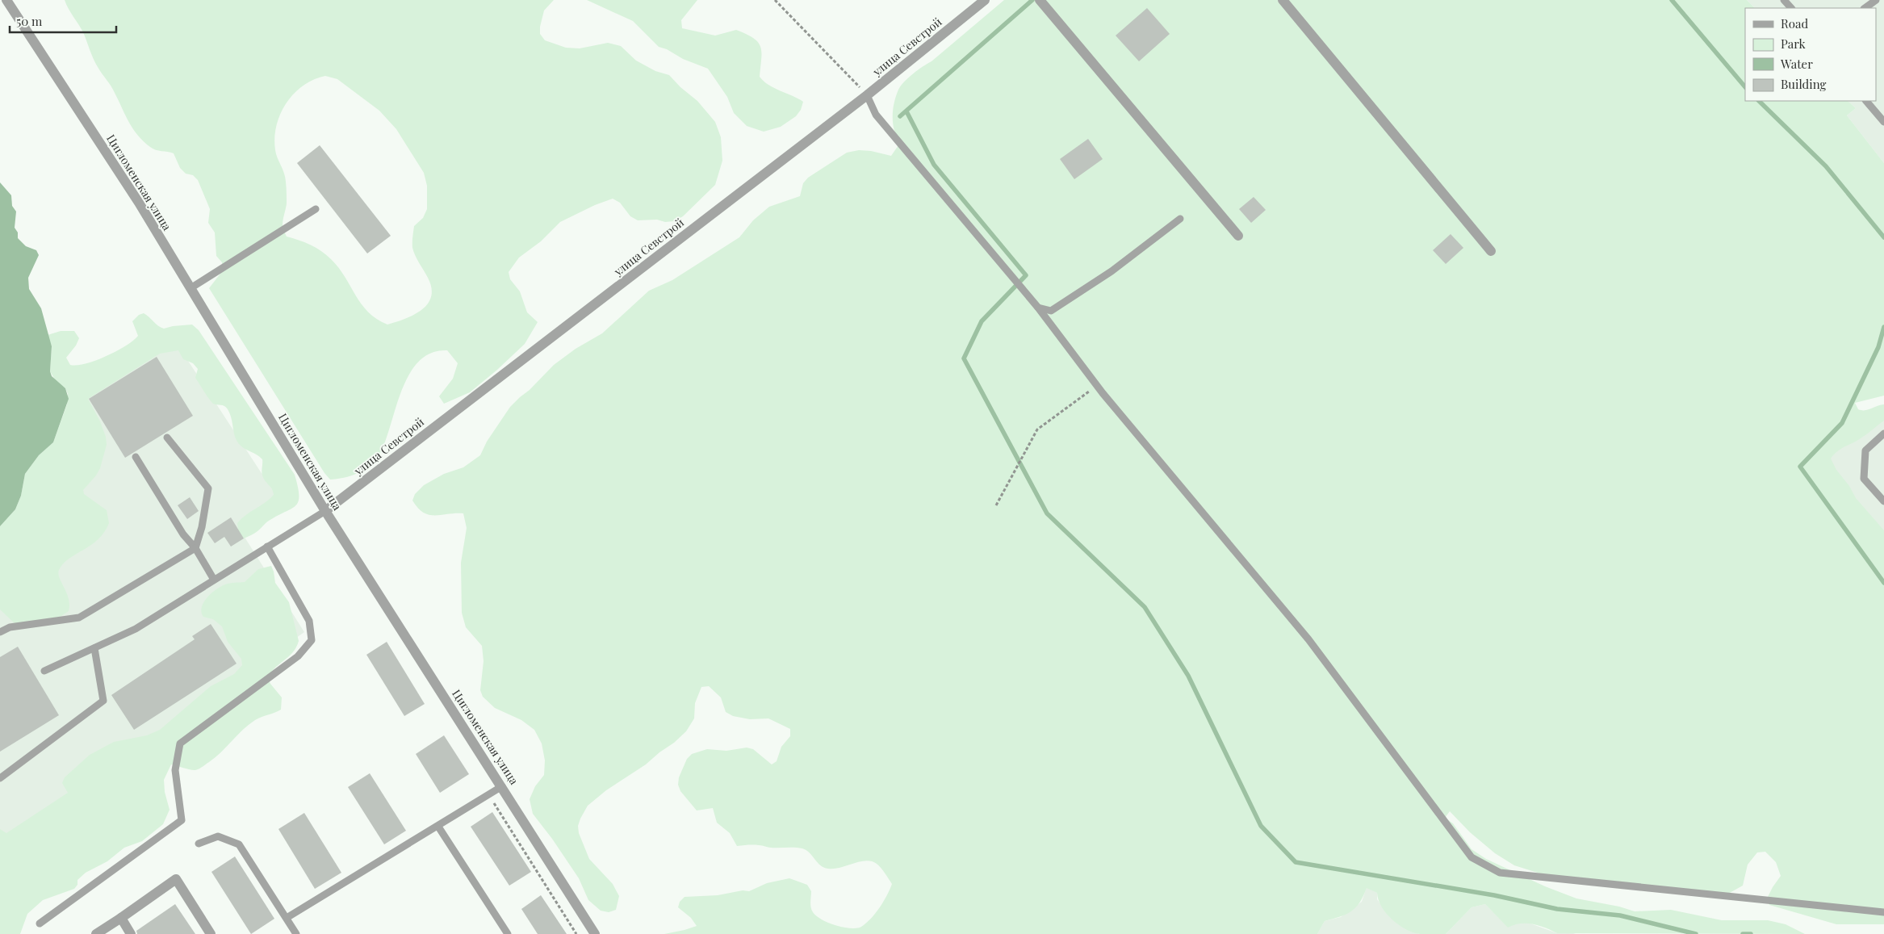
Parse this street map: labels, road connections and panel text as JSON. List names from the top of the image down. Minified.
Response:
{"streets":{"street":["улица Севстрой","Цигломенская улица"]},"crossings":[["улица Севстрой","Цигломенская улица"]],"legend":["Road","Park","Water","Building"],"scale_bar":"50 m"}
